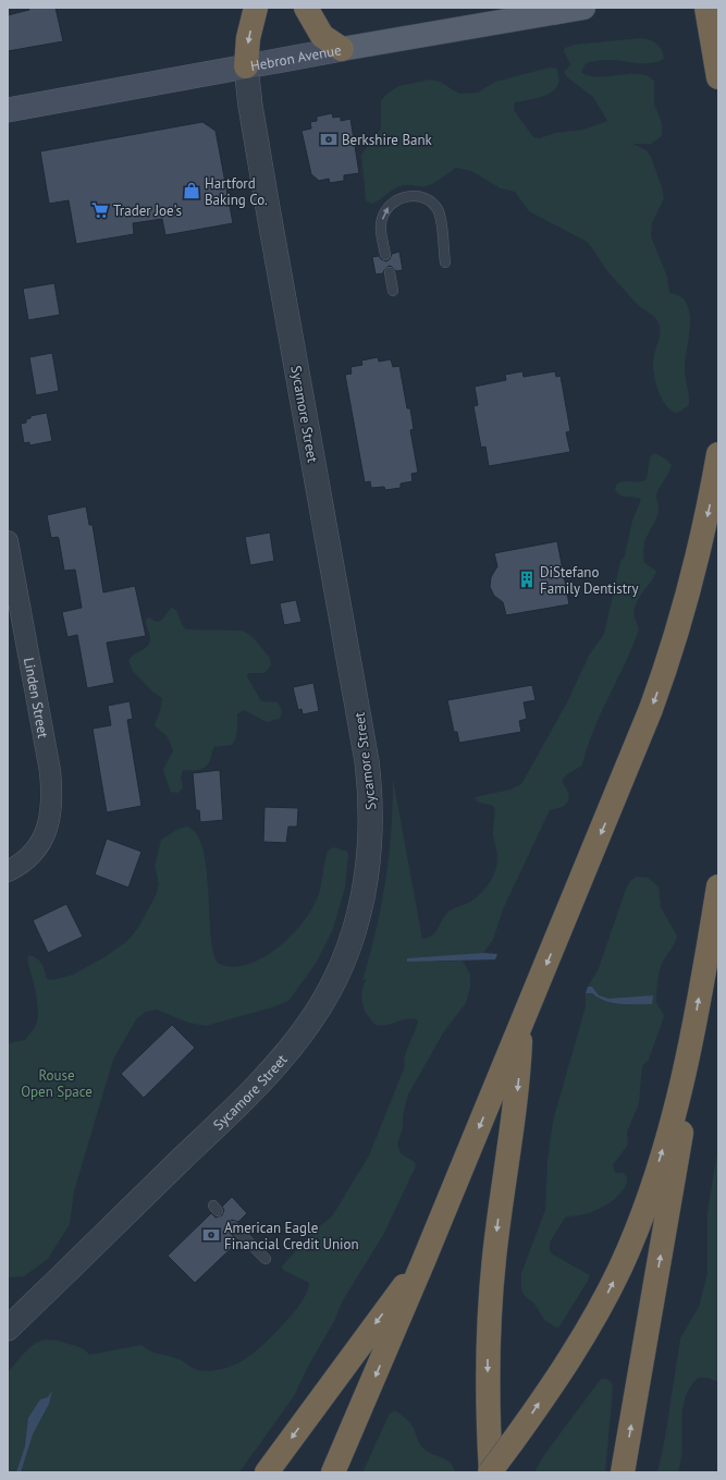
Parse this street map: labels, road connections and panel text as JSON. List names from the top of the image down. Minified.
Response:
{"streets":{"main road":["Hebron Avenue"],"street":["Sycamore Street","Linden Street"]},"crossings":[["Hebron Avenue","Sycamore Street"]],"parks":["Rouse Open Space"],"places":{"bank":["Berkshire Bank","American Eagle Financial Credit Union"],"shop":["Hartford Baking Co."],"supermarket":["Trader Joe's"],"building":["DiStefano Family Dentistry"]}}
